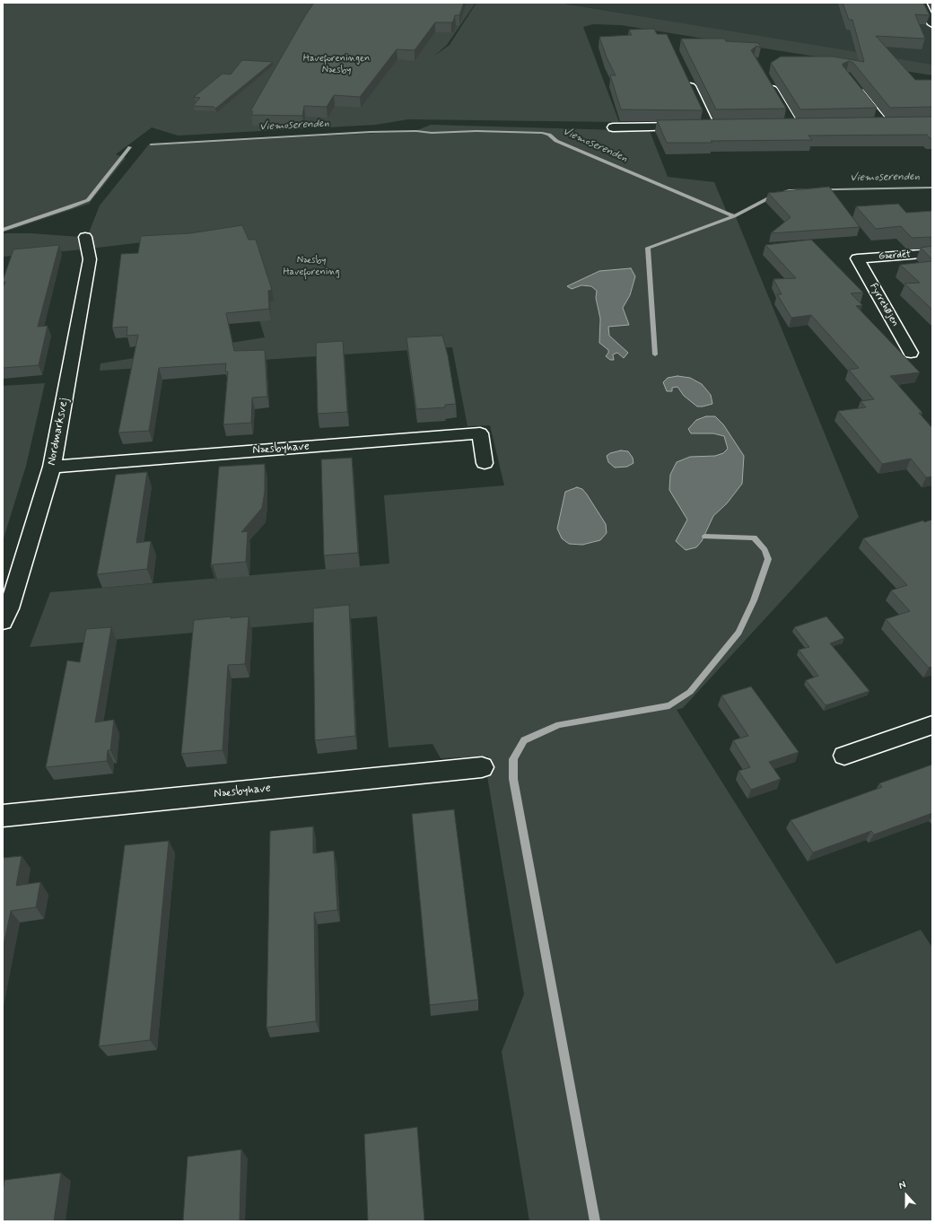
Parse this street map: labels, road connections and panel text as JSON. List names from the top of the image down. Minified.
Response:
{"streets":{"street":["Gærdet","Fyrrehøjen","Nordmarksvej","Næsbyhave"]},"crossings":[["Gærdet","Fyrrehøjen"],["Nordmarksvej","Næsbyhave"]],"water":["Viemoserenden"],"parks":["Haveforeningen Næsby","Næsby Haveforening"],"north":"top"}
